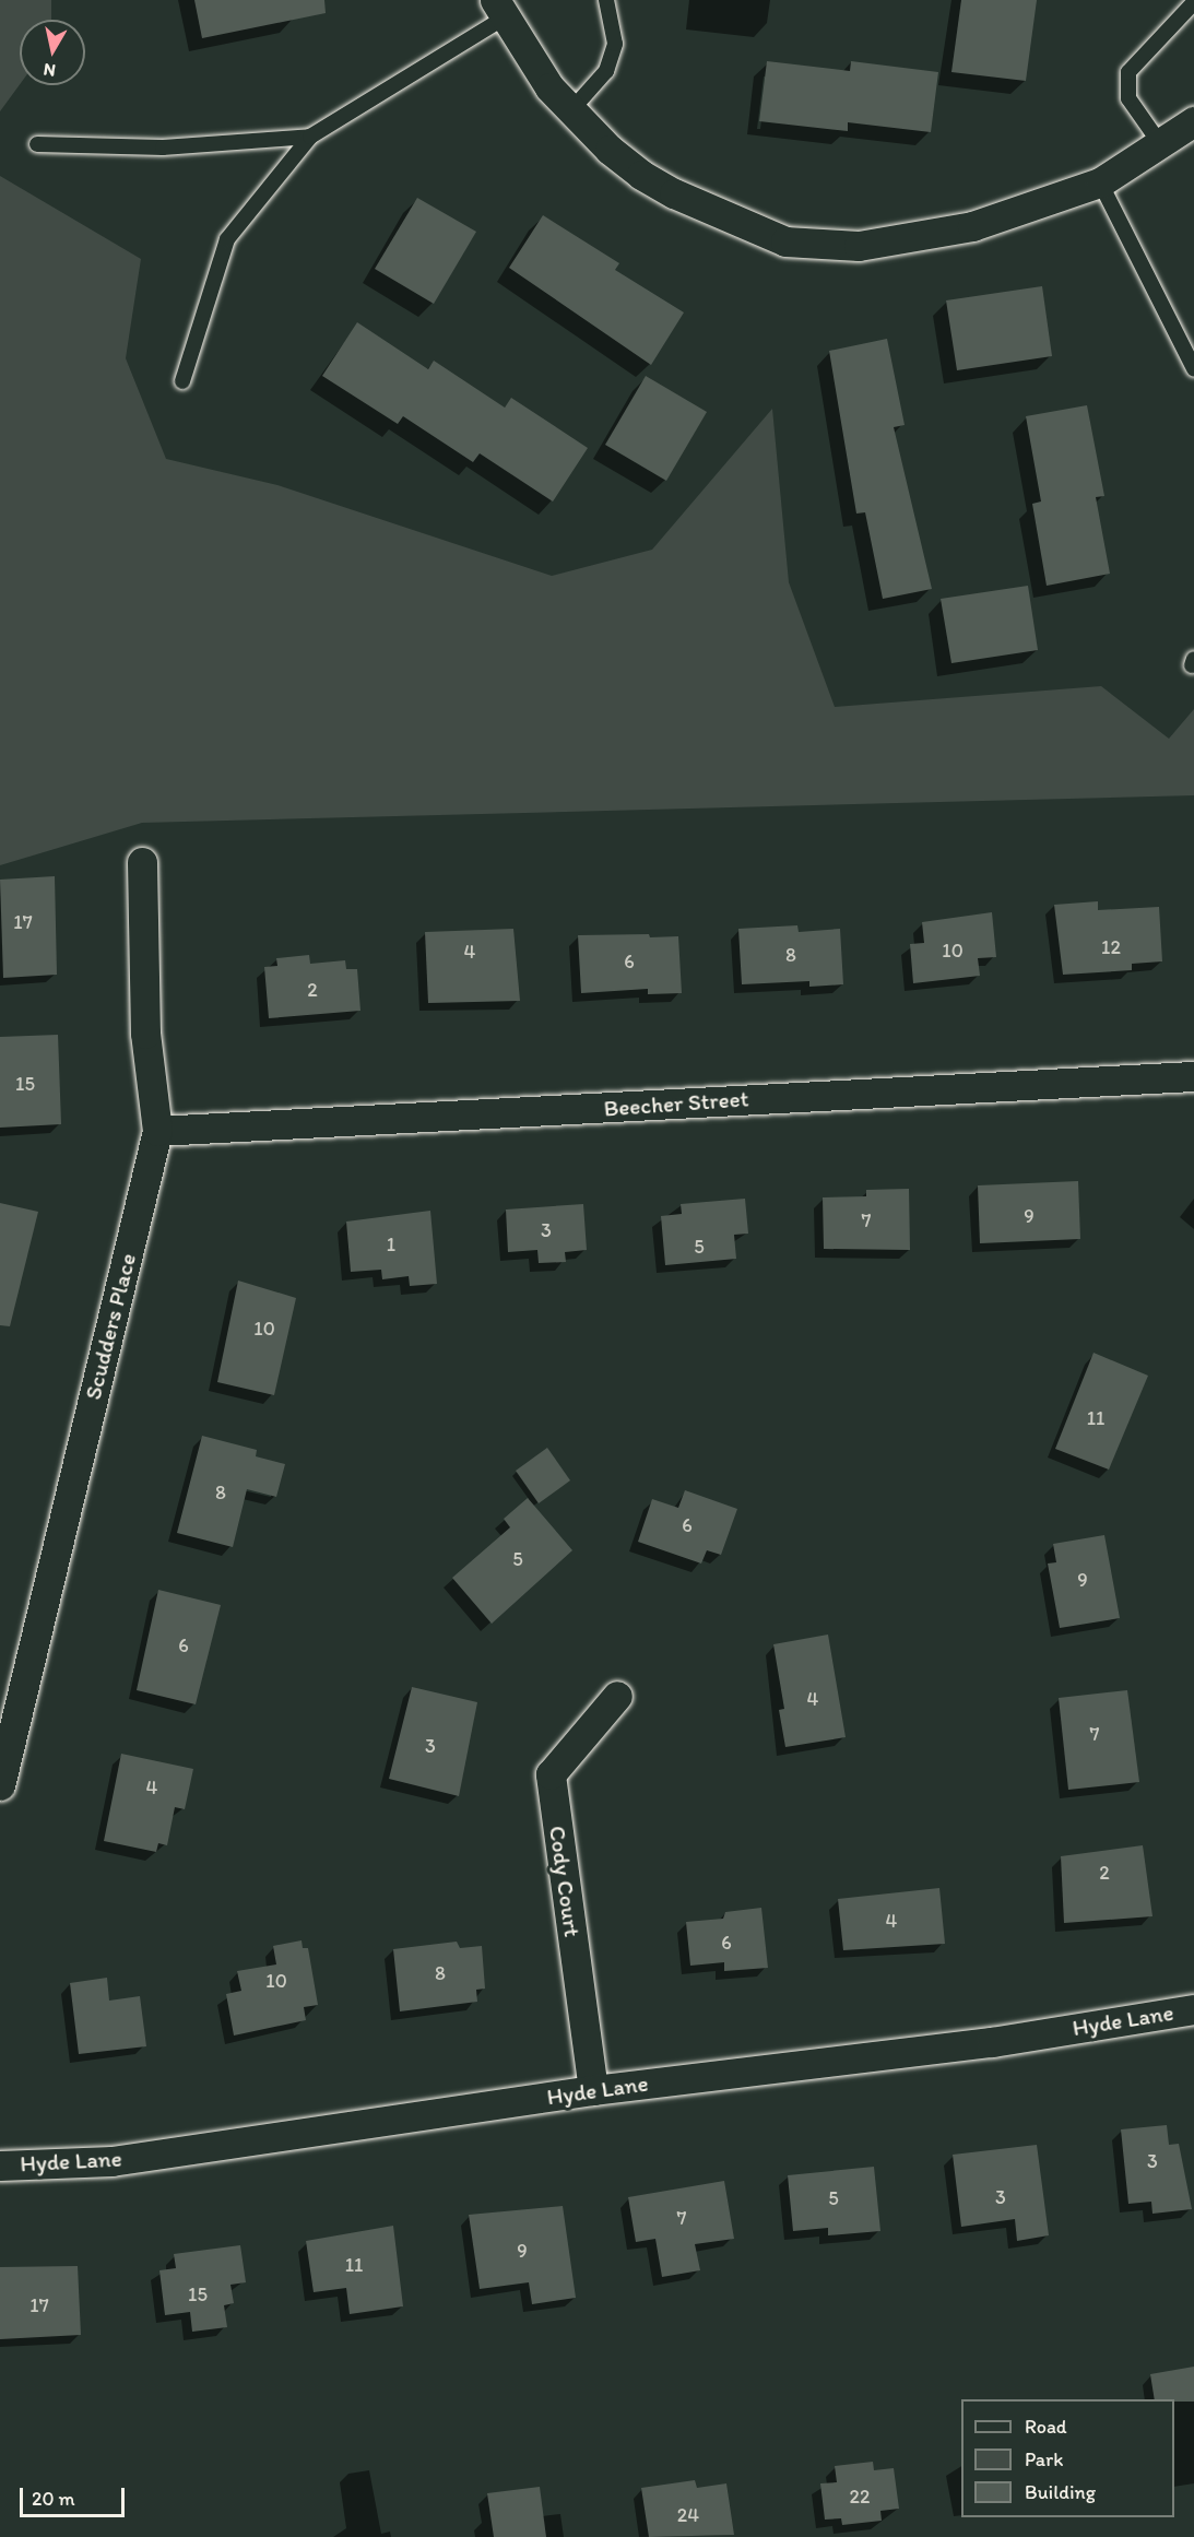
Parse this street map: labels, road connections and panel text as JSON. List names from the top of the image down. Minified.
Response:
{"streets":{"street":["Beecher Street","Scudders Place","Cody Court","Hyde Lane"]},"crossings":[["Beecher Street","Scudders Place"],["Cody Court","Hyde Lane"]],"house_numbers":["17","12","10","4","8","6","2","15","9","7","3","1","5","10","11","8","6","5","9","6","4","7","3","4","2","4","6","8","10","3","3","5","7","9","11","15","17","22","24"],"legend":["Road","Park","Building"],"scale_bar":"20 m","north":"bottom"}
